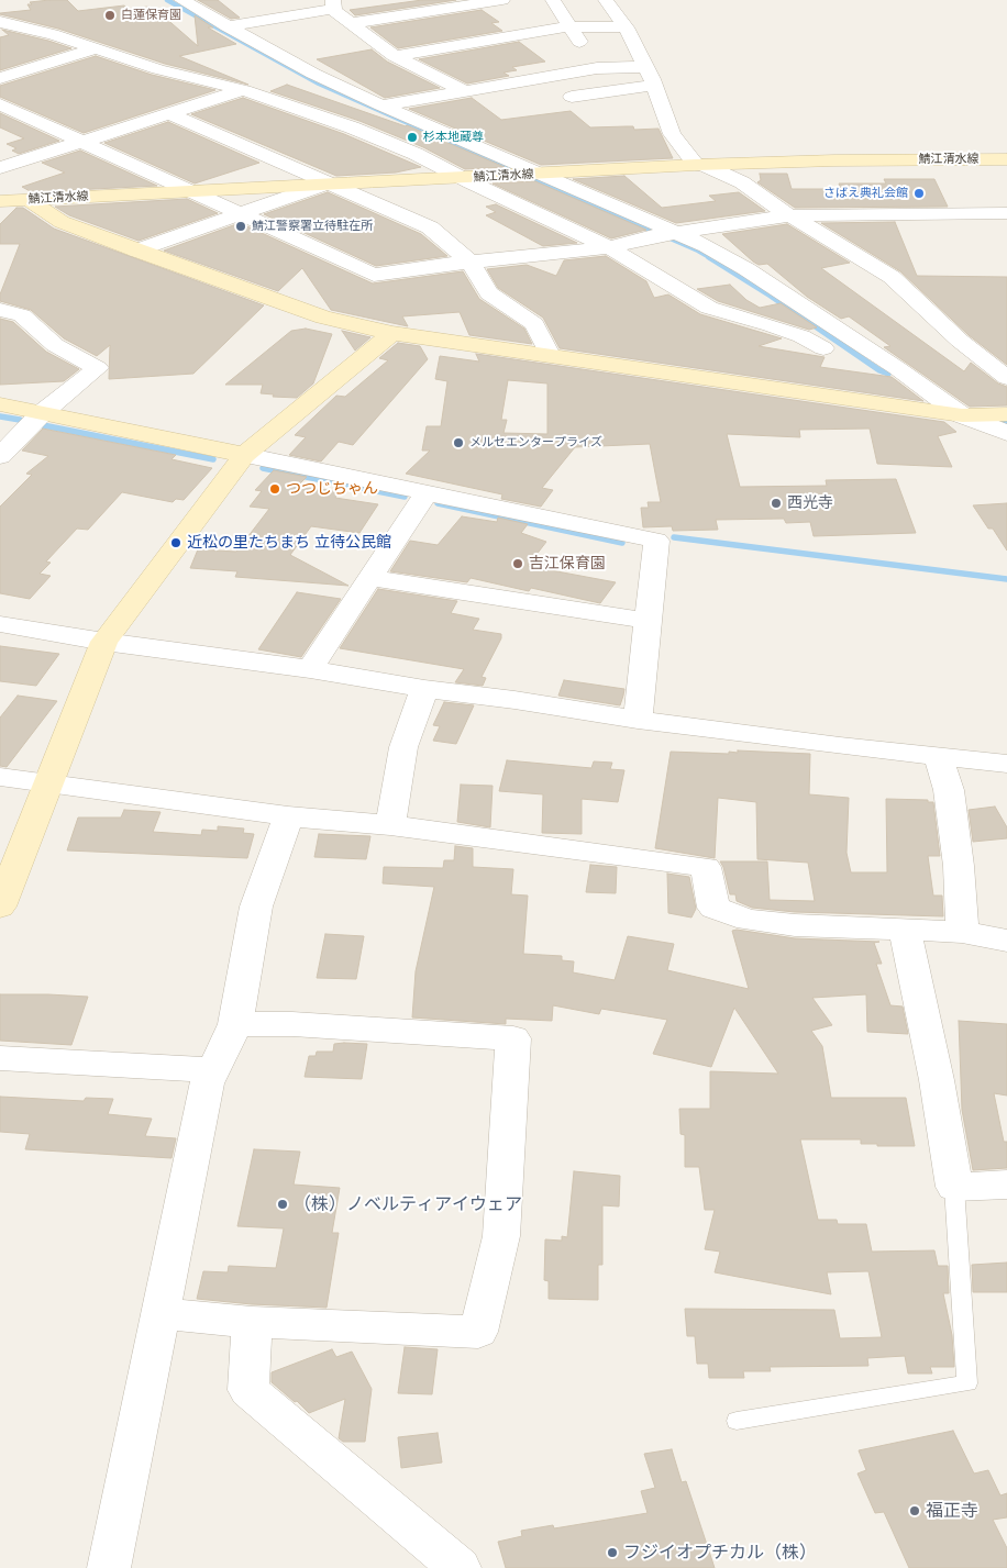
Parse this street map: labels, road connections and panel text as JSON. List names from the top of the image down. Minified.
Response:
{"streets":{"street":["鯖江清水線"]},"places":["白蓮保育園","杉本地蔵尊","さばえ典礼会館","鯖江警察署立待駐在所","メルセエンタープライズ","つつじちゃん","西光寺","近松の里たちまち 立待公民館","吉江保育園","（株）ノベルティアイウェア","福正寺","フジイオプチカル（株）"]}
